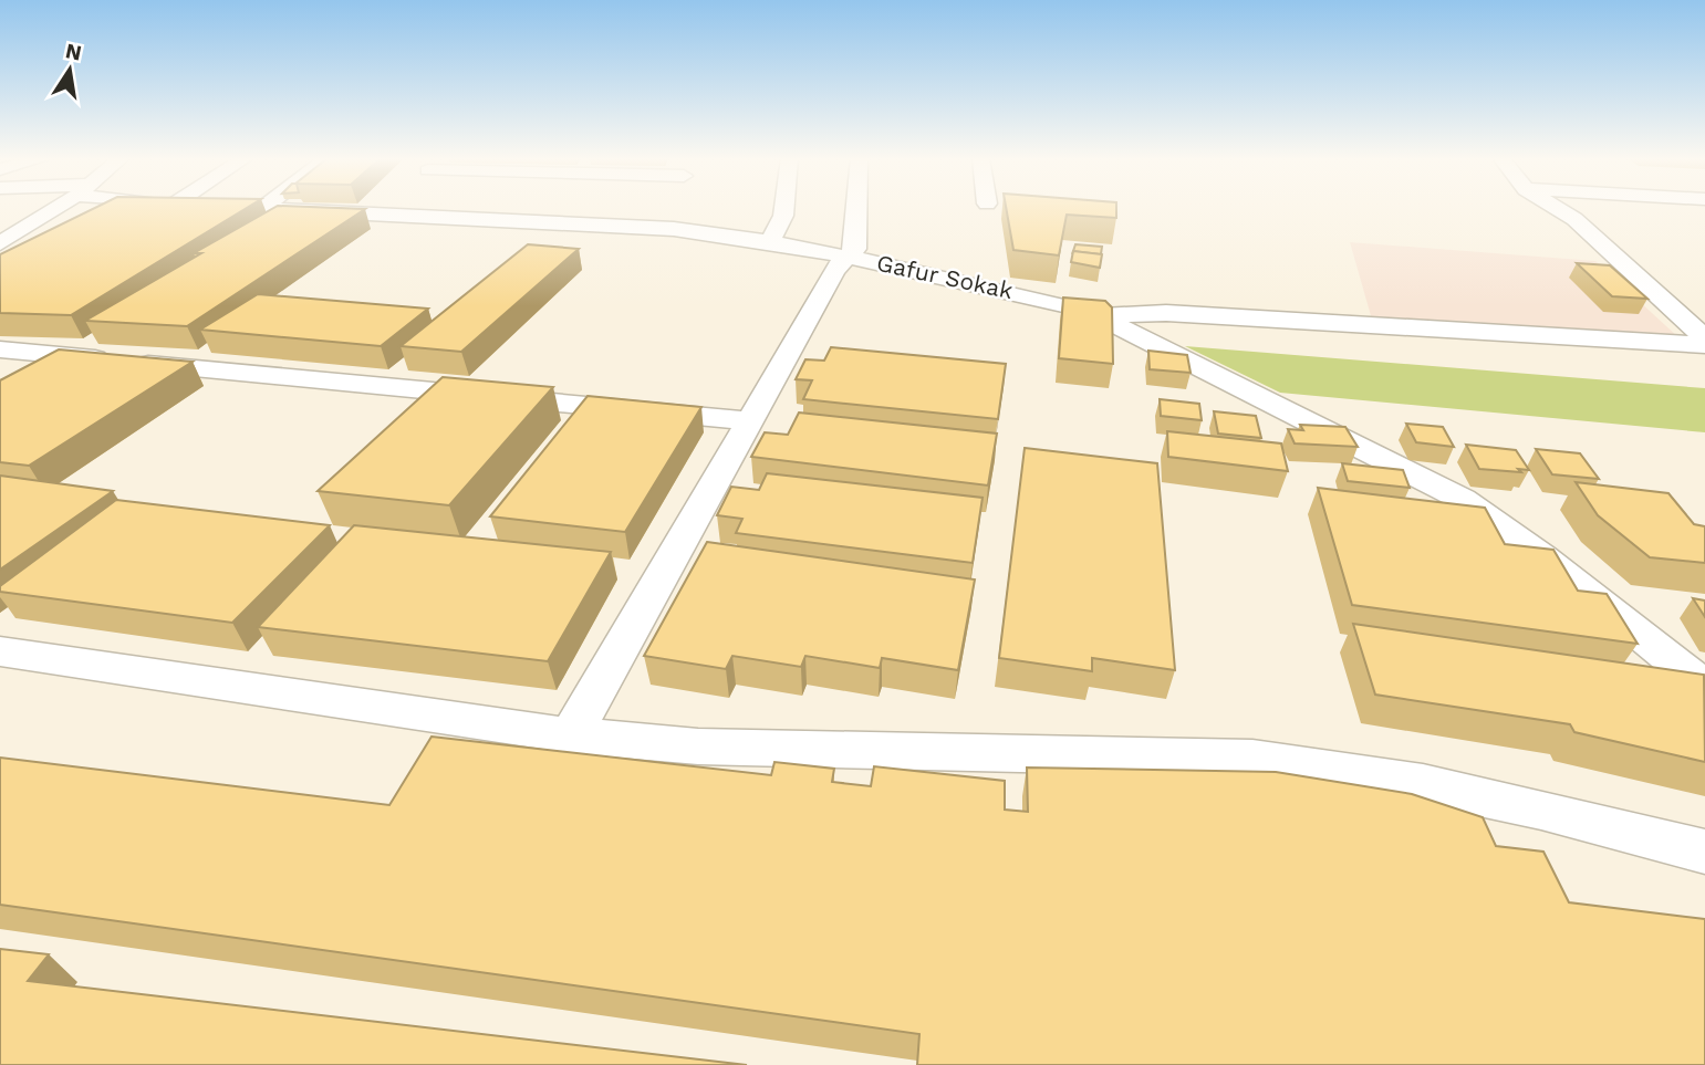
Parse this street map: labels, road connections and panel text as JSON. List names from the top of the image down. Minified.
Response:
{"streets":{"street":["Gafur Sokak"]},"north":"top"}
